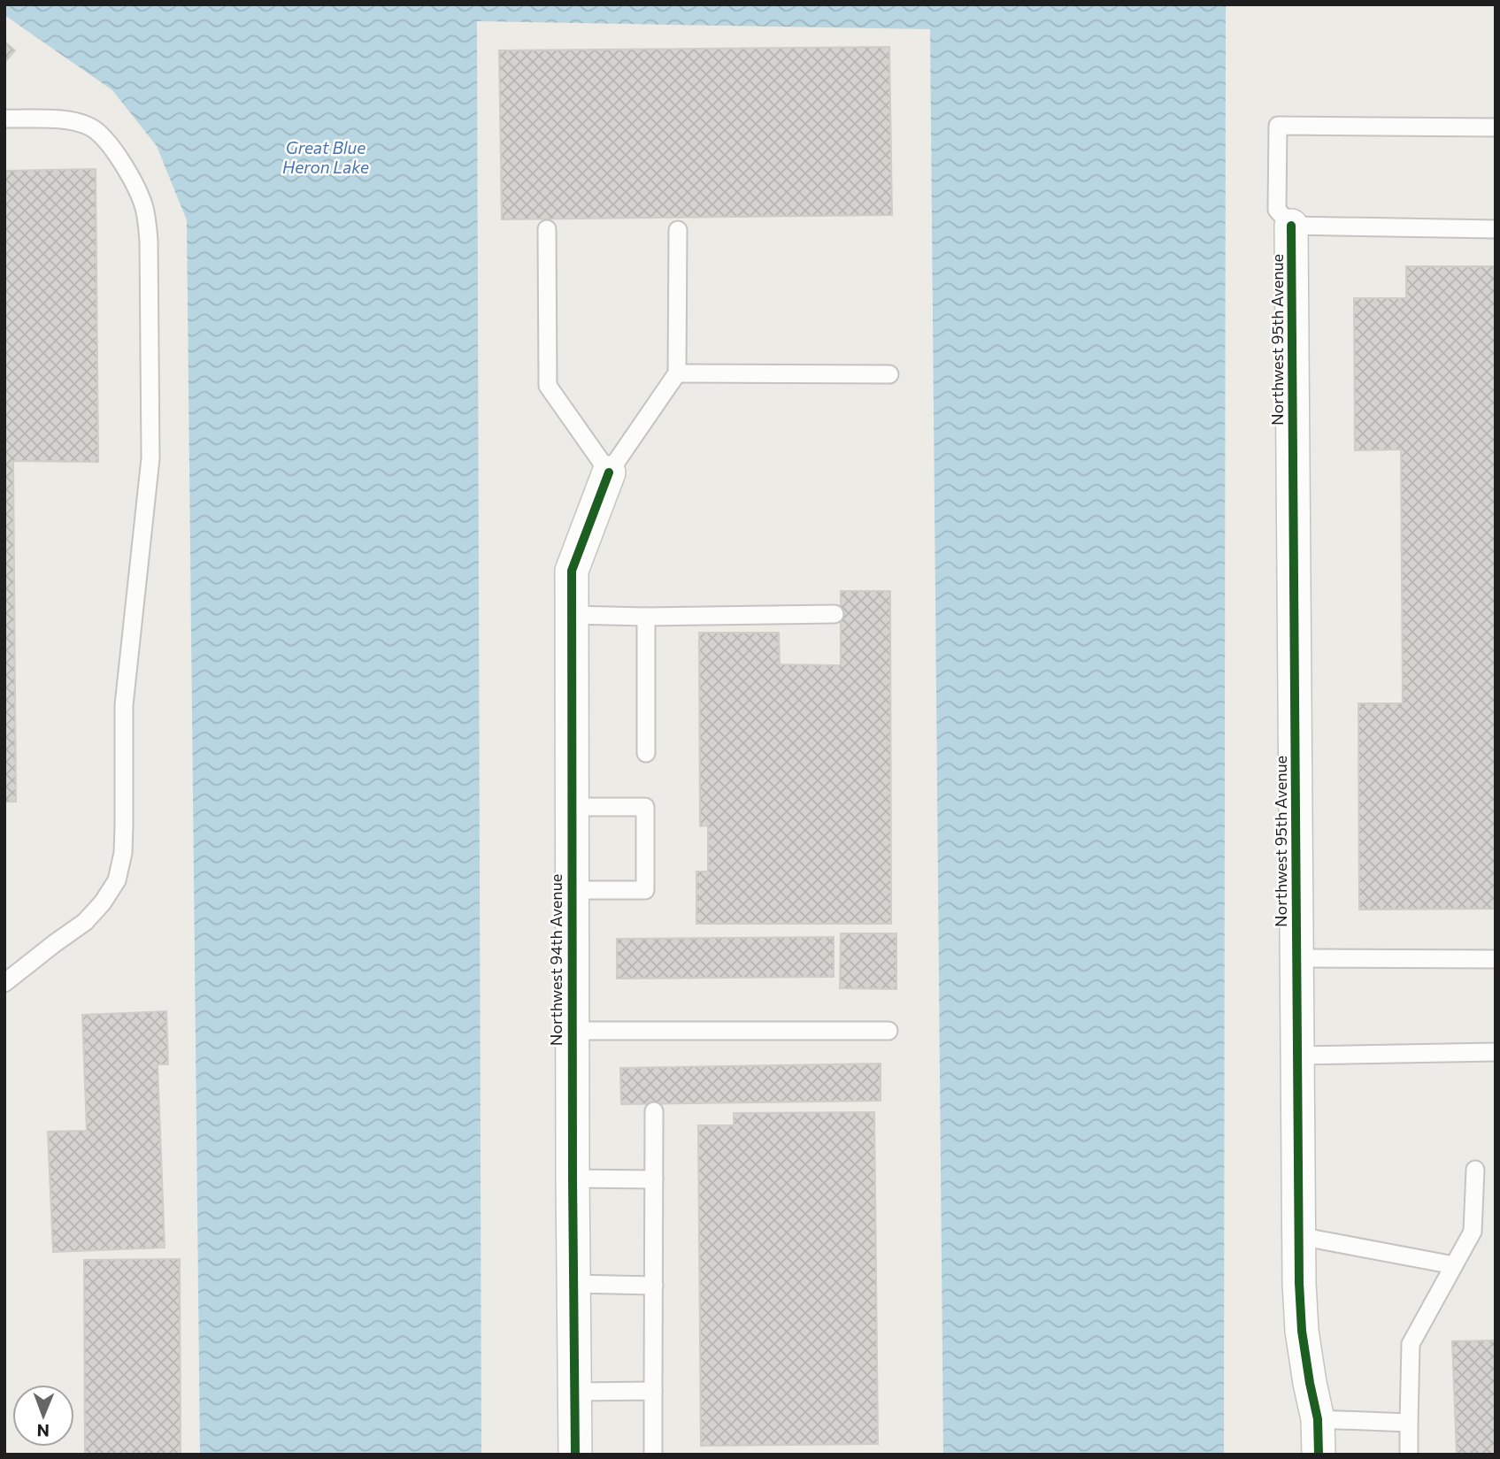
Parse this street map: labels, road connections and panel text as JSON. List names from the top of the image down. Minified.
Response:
{"streets":{"street":["Northwest 95th Avenue","Northwest 94th Avenue"]},"water":["Great Blue Heron Lake"],"north":"bottom"}
